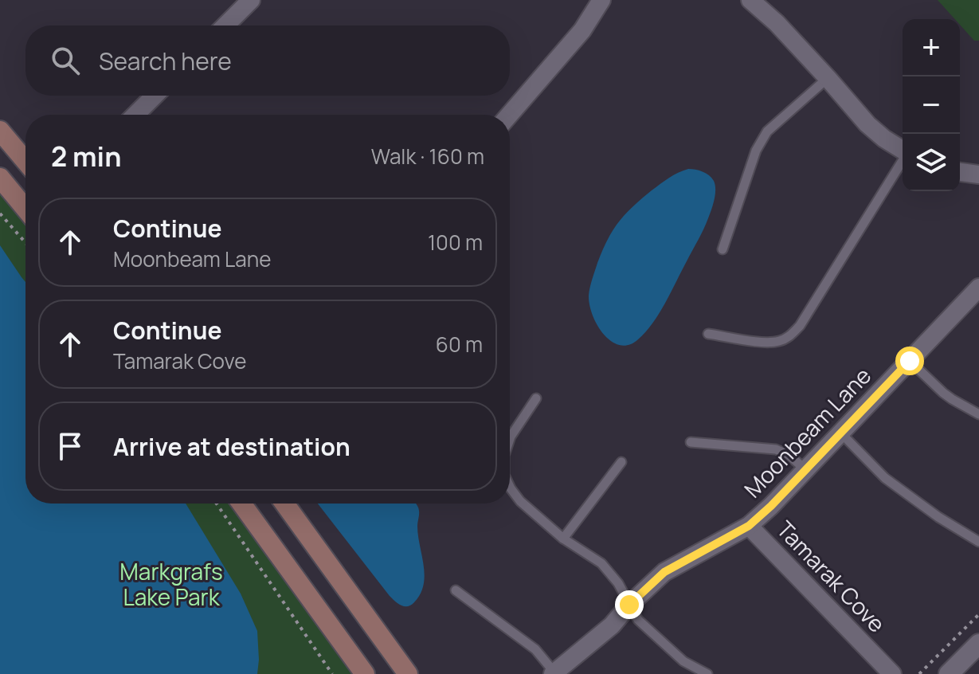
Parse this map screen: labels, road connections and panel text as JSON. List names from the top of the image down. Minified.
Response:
{"streets":{"street":["Moonbeam Lane","Tamarak Cove"]},"crossings":[["Moonbeam Lane","Tamarak Cove"]],"parks":["Markgrafs Lake Park"],"page":{"map_buttons":["+","−"],"search":"Search here","heading":["2 min","Walk · 160 m"],"list":[["Continue","Moonbeam Lane","100 m"],["Continue","Tamarak Cove","60 m"],"Arrive at destination"]}}
